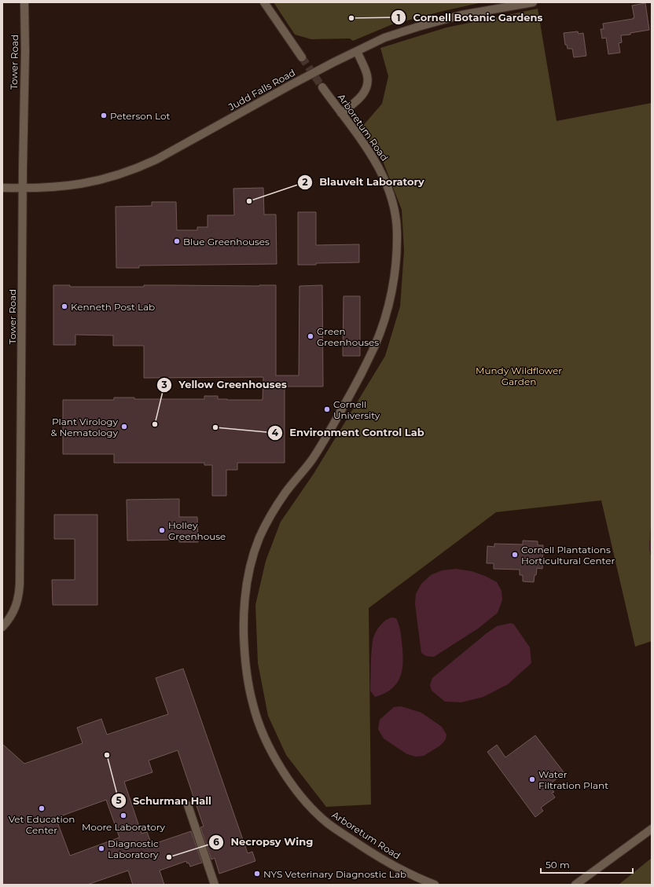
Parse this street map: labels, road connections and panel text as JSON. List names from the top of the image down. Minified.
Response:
{"streets":{"street":["Tower Road","Judd Falls Road","Arboretum Road"]},"crossings":[["Tower Road","Judd Falls Road"]],"parks":["Mundy Wildflower Garden"],"places":["Cornell Botanic Gardens","Peterson Lot","Blauvelt Laboratory","Blue Greenhouses","Kenneth Post Lab","Green Greenhouses","Cornell University","Yellow Greenhouses","Plant Virology & Nematology","Environment Control Lab","Holley Greenhouse","Cornell Plantations Horticultural Center","Schurman Hall","Water Filtration Plant","Vet Education Center","Moore Laboratory","Diagnostic Laboratory","Necropsy Wing","NYS Veterinary Diagnostic Lab"],"scale_bar":"50 m"}
